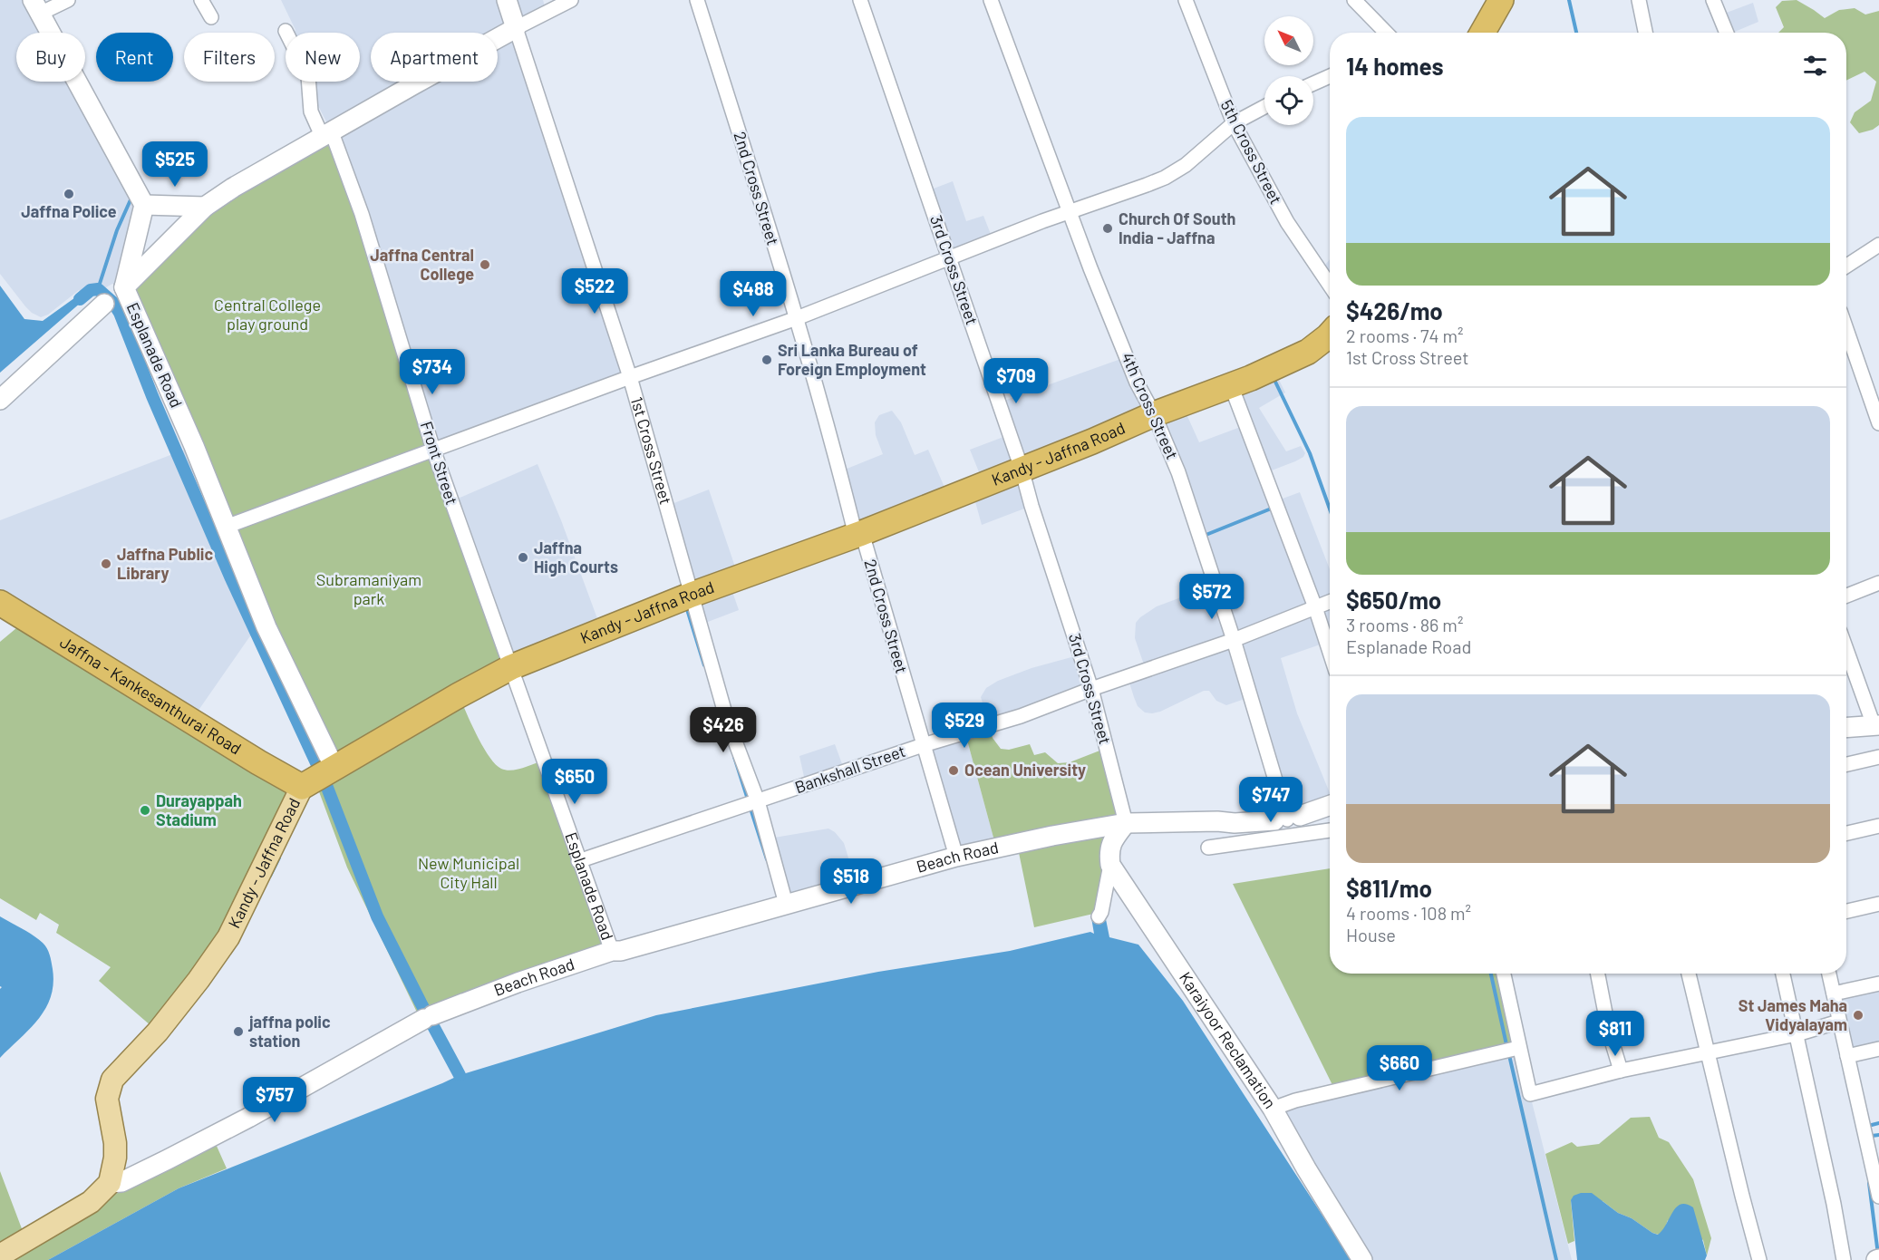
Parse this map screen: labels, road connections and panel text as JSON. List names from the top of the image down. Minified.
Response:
{"streets":{"highway":["Kandy - Jaffna Road","Jaffna - Kankesanthurai Road"],"main road":["Esplanade Road","1st Cross Street","Beach Road","Karaiyoor Reclamation"],"street":["5th Cross Street","2nd Cross Street","3rd Cross Street","4th Cross Street","Front Street","Bankshall Street"]},"crossings":[["2nd Cross Street","Kandy - Jaffna Road"],["2nd Cross Street","Bankshall Street"],["2nd Cross Street","Beach Road"],["3rd Cross Street","Kandy - Jaffna Road"],["3rd Cross Street","Bankshall Street"],["3rd Cross Street","Beach Road"],["Esplanade Road","1st Cross Street"],["Esplanade Road","Kandy - Jaffna Road"],["Esplanade Road","Front Street"],["Esplanade Road","Bankshall Street"],["Esplanade Road","Beach Road"],["4th Cross Street","Kandy - Jaffna Road"],["4th Cross Street","Bankshall Street"],["4th Cross Street","Beach Road"],["1st Cross Street","Kandy - Jaffna Road"],["1st Cross Street","Bankshall Street"],["1st Cross Street","Beach Road"],["Kandy - Jaffna Road","Front Street"],["Kandy - Jaffna Road","Jaffna - Kankesanthurai Road"],["Kandy - Jaffna Road","Beach Road"]],"parks":["Central College play ground","Subramaniyam park","New Municipal City Hall"],"places":["Jaffna Police","Church Of South India - Jaffna","Jaffna Central College","Sri Lanka Bureau of Foreign Employment","Jaffna High Courts","Jaffna Public Library","Ocean University","Durayappah Stadium","St James Maha Vidyalayam","jaffna polic station"],"north":"top left","page":{"chip":["Buy","Rent","Filters","New","Apartment"],"heading":"14 homes","list":[{"name":"$426/mo","note":"2 rooms · 74 m² · 1st Cross Street"},{"name":"$650/mo","note":"3 rooms · 86 m² · Esplanade Road"},{"name":"$811/mo","note":"4 rooms · 108 m² · House"}],"price":["$525","$522","$488","$734","$709","$572","$529","$426","$650","$747","$518","$811","$660","$757"]}}
